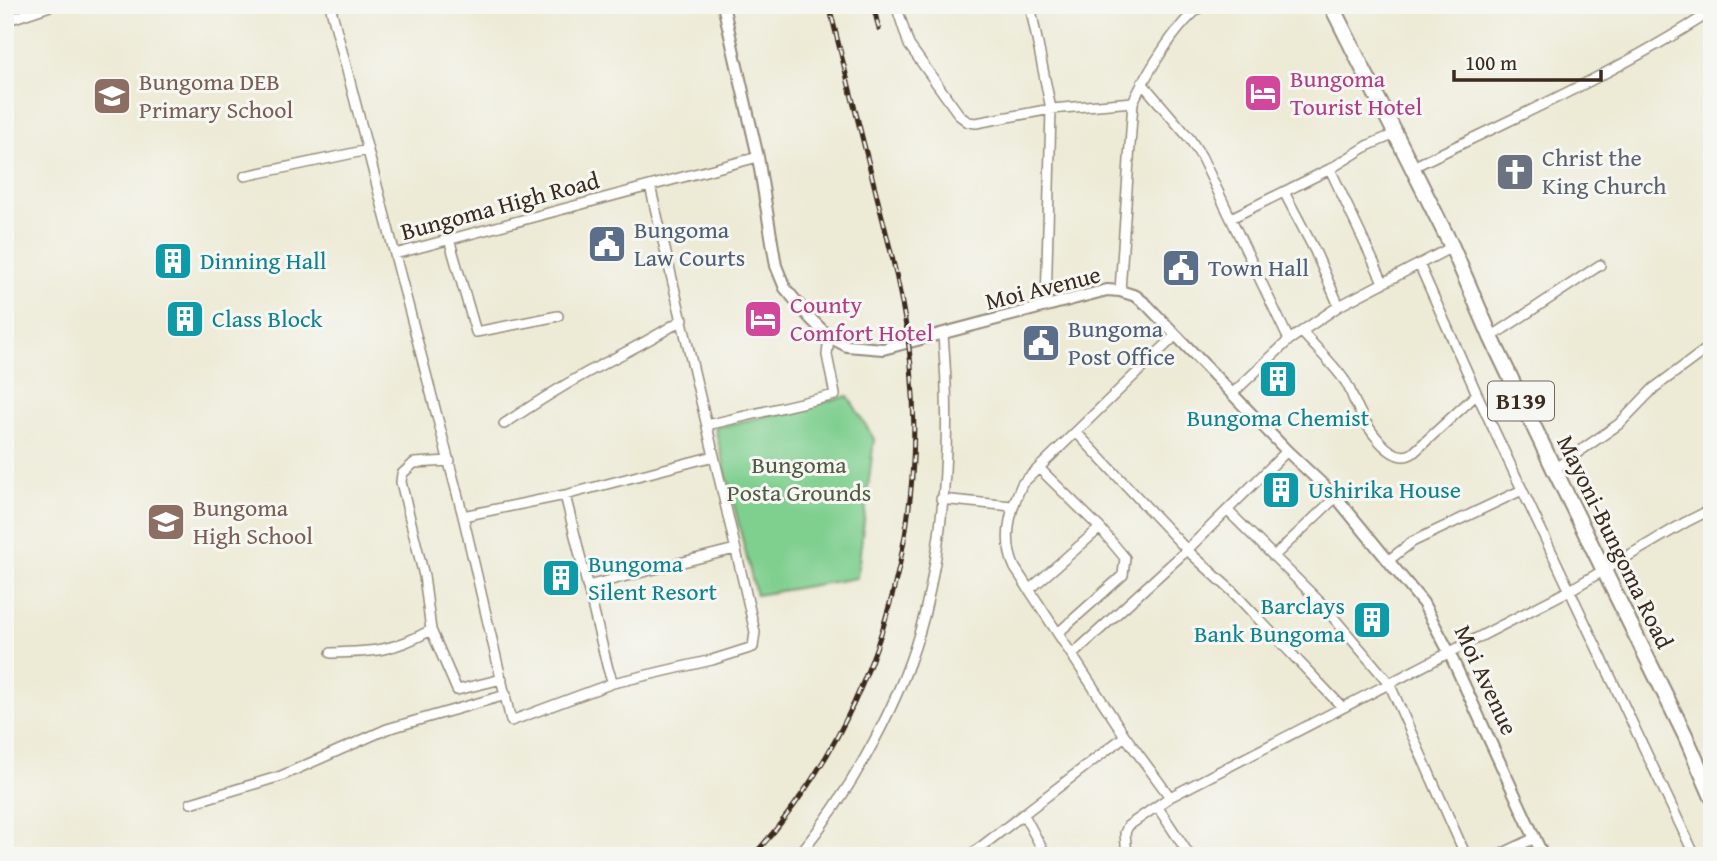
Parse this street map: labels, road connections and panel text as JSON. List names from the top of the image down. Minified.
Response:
{"streets":{"main road":["B139","Mayoni-Bungoma Road"],"street":["Bungoma High Road","Moi Avenue"]},"crossings":[["Bungoma High Road","Moi Avenue"]],"parks":["Bungoma Posta Grounds"],"places":{"hotel":["Bungoma Tourist Hotel","County Comfort Hotel"],"school or university":["Bungoma DEB Primary School","Bungoma High School"],"church":["Christ the King Church"],"public building":["Bungoma Law Courts","Town Hall","Bungoma Post Office"],"building":["Dinning Hall","Class Block","Bungoma Chemist","Ushirika House","Bungoma Silent Resort","Barclays Bank Bungoma"]},"scale_bar":"100 m"}
